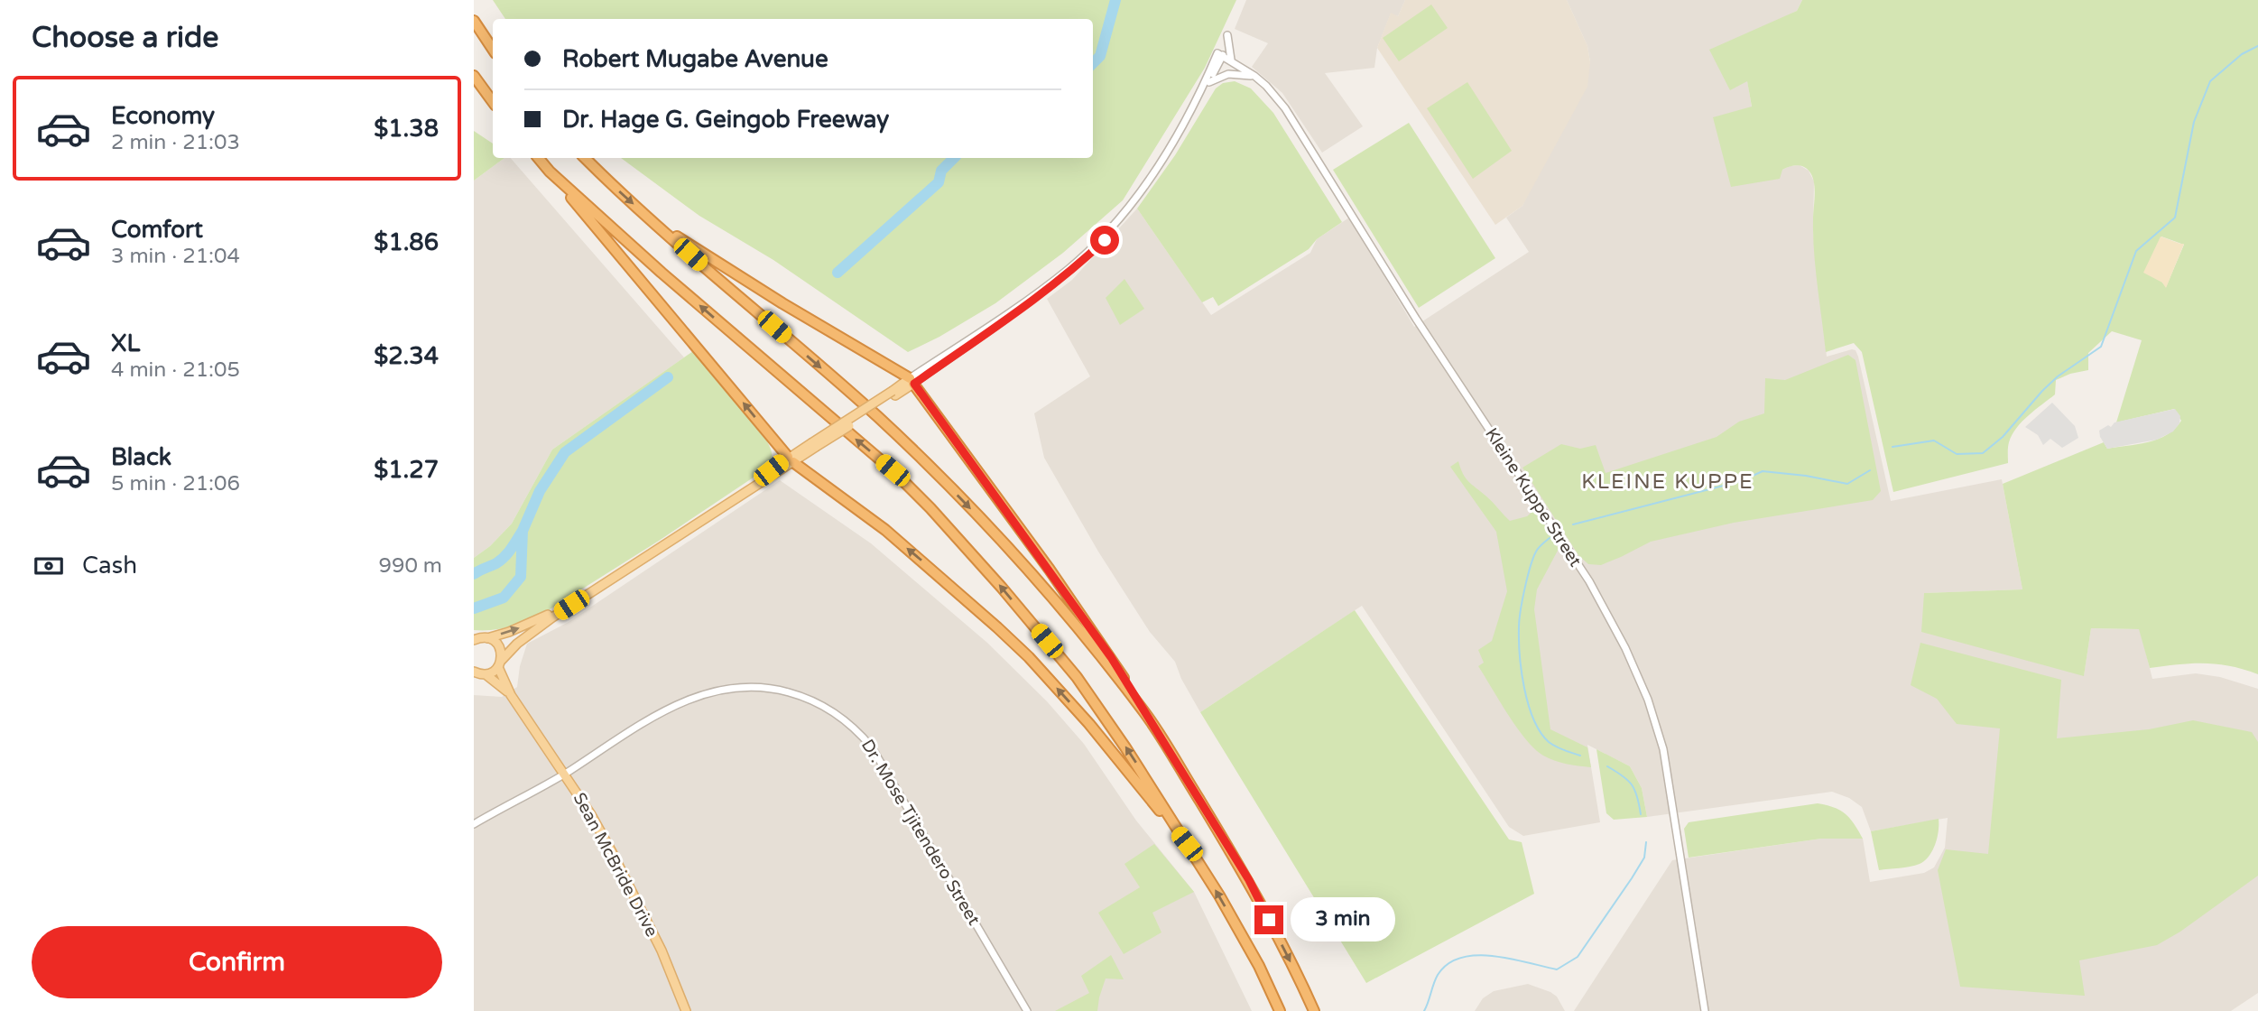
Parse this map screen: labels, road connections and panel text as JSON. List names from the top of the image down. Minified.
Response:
{"streets":{"main road":["Sean McBride Drive"],"street":["Kleine Kuppe Street","Dr. Mose Tjitendero Street"]},"crossings":[["Dr. Mose Tjitendero Street","Sean McBride Drive"]],"districts":["KLEINE KUPPE"],"page":{"heading":"Choose a ride","banner":["Robert Mugabe Avenue","Dr. Hage G. Geingob Freeway"],"list":[{"name":"Economy","note":"2 min · 21:03","value":"$1.38"},{"name":"Comfort","note":"3 min · 21:04","value":"$1.86"},{"name":"XL","note":"4 min · 21:05","value":"$2.34"},{"name":"Black","note":"5 min · 21:06","value":"$1.27"}],"pay":["Cash","990 m"],"bubble":"3 min","buttons":"Confirm"}}
